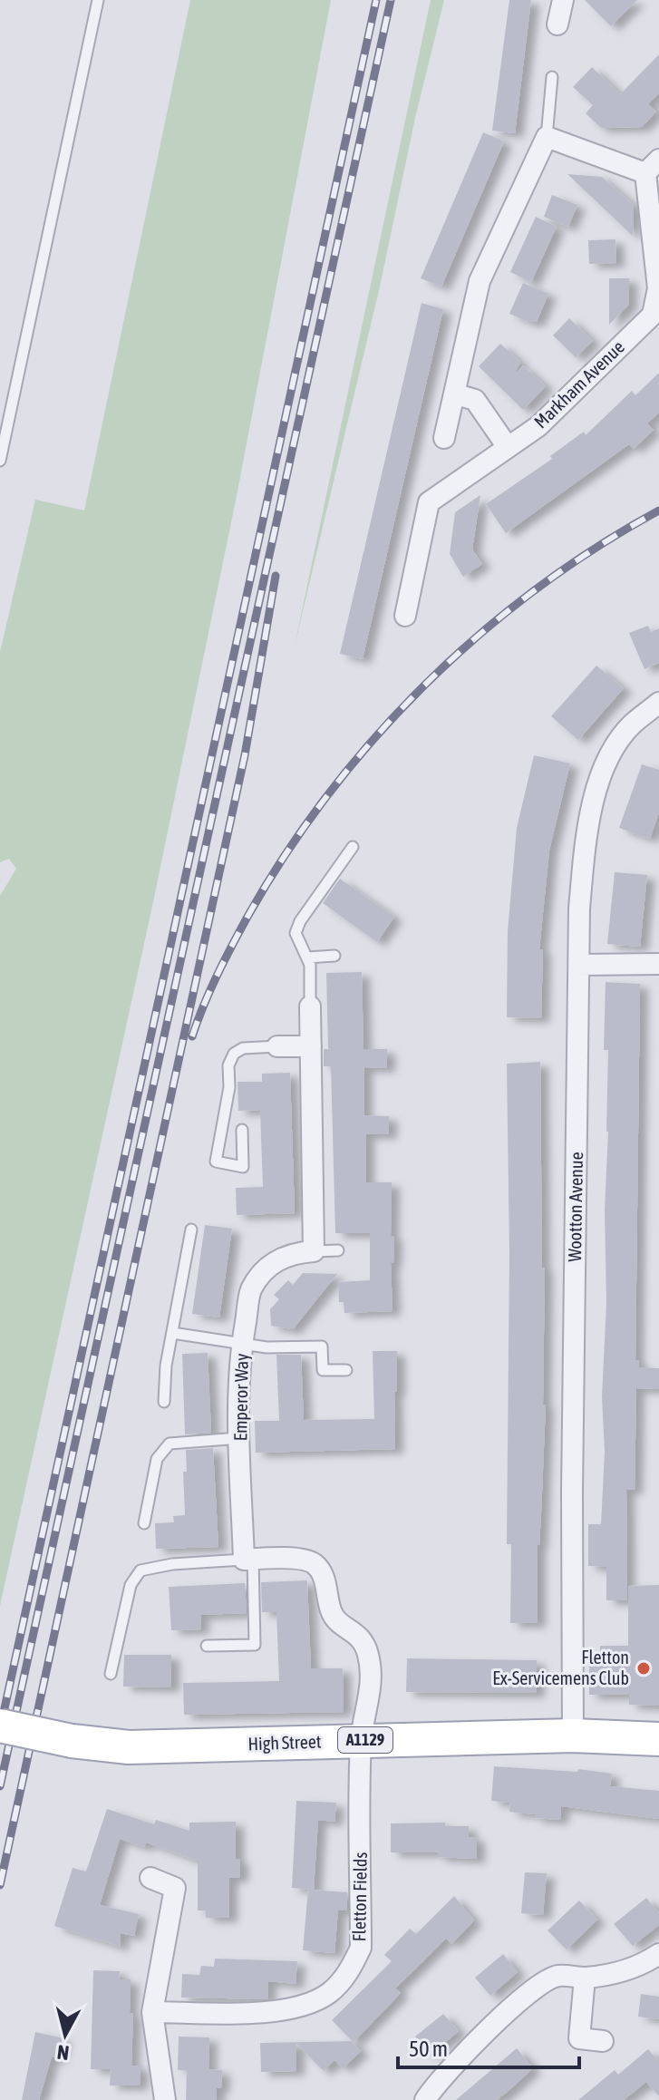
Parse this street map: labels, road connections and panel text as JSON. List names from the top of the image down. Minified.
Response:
{"streets":{"main road":["A1129","High Street"],"street":["Markham Avenue","Wootton Avenue","Emperor Way","Fletton Fields"]},"crossings":[["Wootton Avenue","High Street"],["High Street","Fletton Fields"]],"places":["Fletton Ex-Servicemens Club"],"scale_bar":"50 m","north":"bottom"}
